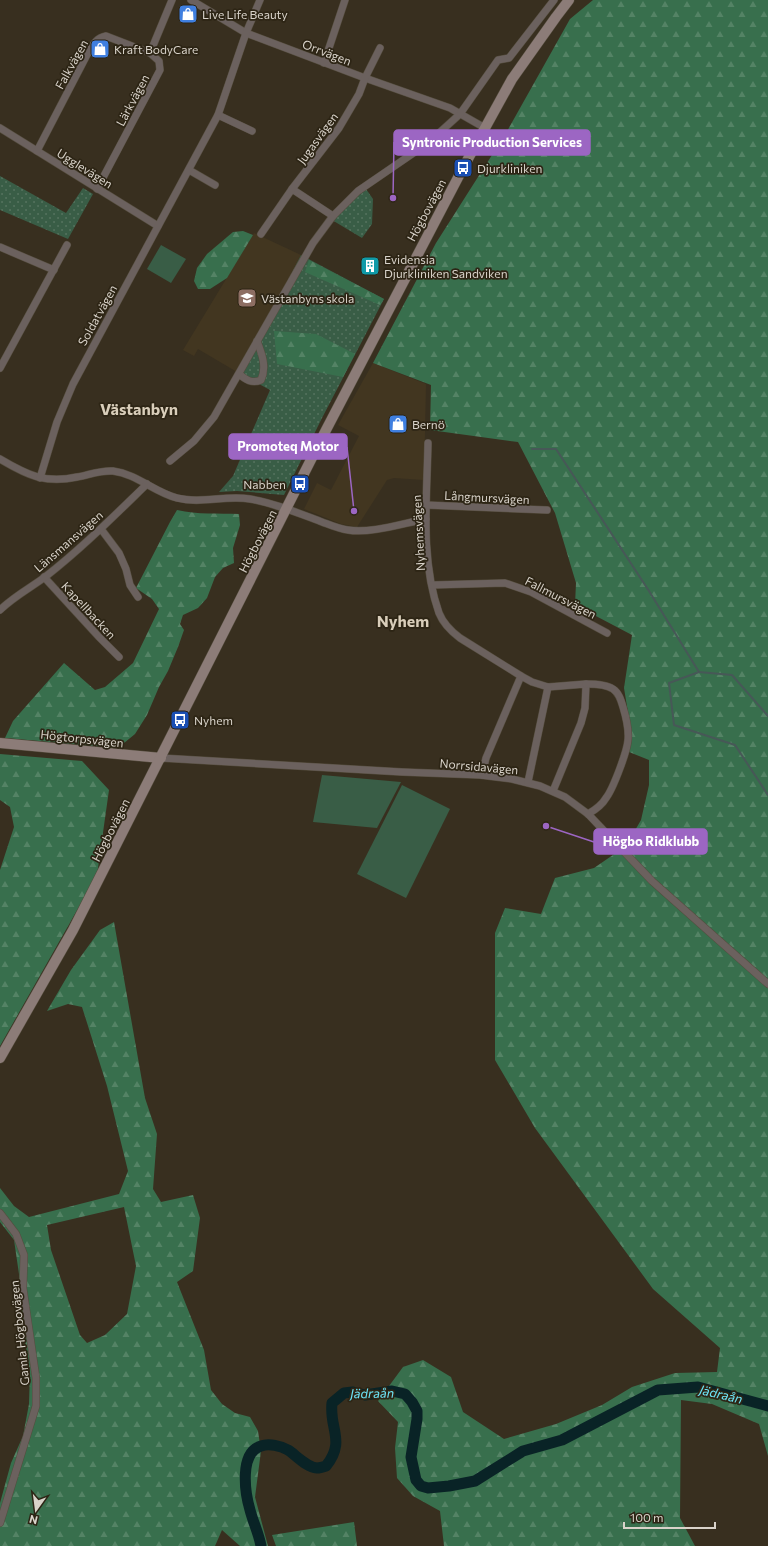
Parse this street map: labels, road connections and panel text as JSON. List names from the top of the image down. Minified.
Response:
{"streets":{"main road":["Högbovägen","Högtorpsvägen"],"street":["Orrvägen","Falkvägen","Lärkvägen","Jugasvägen","Ugglevägen","Soldatvägen","Långmursvägen","Nyhemsvägen","Länsmansvägen","Fallmursvägen","Kapellbacken","Norrsidavägen","Gamla Högbovägen"]},"crossings":[["Orrvägen","Jugasvägen"],["Orrvägen","Högbovägen"],["Orrvägen","Soldatvägen"],["Falkvägen","Lärkvägen"],["Falkvägen","Ugglevägen"],["Lärkvägen","Ugglevägen"],["Ugglevägen","Soldatvägen"],["Högbovägen","Högtorpsvägen"],["Högbovägen","Norrsidavägen"],["Långmursvägen","Nyhemsvägen"],["Nyhemsvägen","Fallmursvägen"],["Länsmansvägen","Kapellbacken"],["Högtorpsvägen","Norrsidavägen"]],"districts":["Västanbyn","Nyhem"],"water":["Jädraån"],"places":{"shop":["Live Life Beauty","Kraft BodyCare","Bernö"],"bus stop":["Djurkliniken","Nabben","Nyhem"],"other":["Syntronic Production Services","Promoteq Motor","Högbo Ridklubb"],"building":["Evidensia Djurkliniken Sandviken"],"school or university":["Västanbyns skola"]},"scale_bar":"100 m","north":"bottom"}
